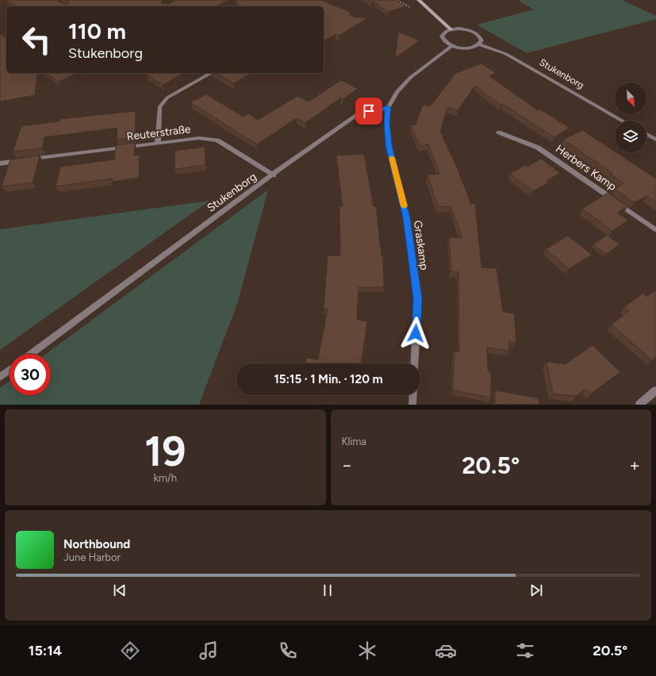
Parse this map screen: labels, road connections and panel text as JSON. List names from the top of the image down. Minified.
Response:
{"streets":{"street":["Stukenborg","Reuterstraße","Herbers Kamp","Graskamp"]},"crossings":[["Stukenborg","Reuterstraße"],["Stukenborg","Graskamp"]],"north":"bottom right","page":{"turn":["110 m","Stukenborg"],"limit":"30","trip":"15:15 · 1 Min. · 120 m","tile":[["19","km/h"],"Klima"],"heat":["−","20.5°","+"],"song":["Northbound","June Harbor"],"tabs":["15:14","20.5°"]}}
